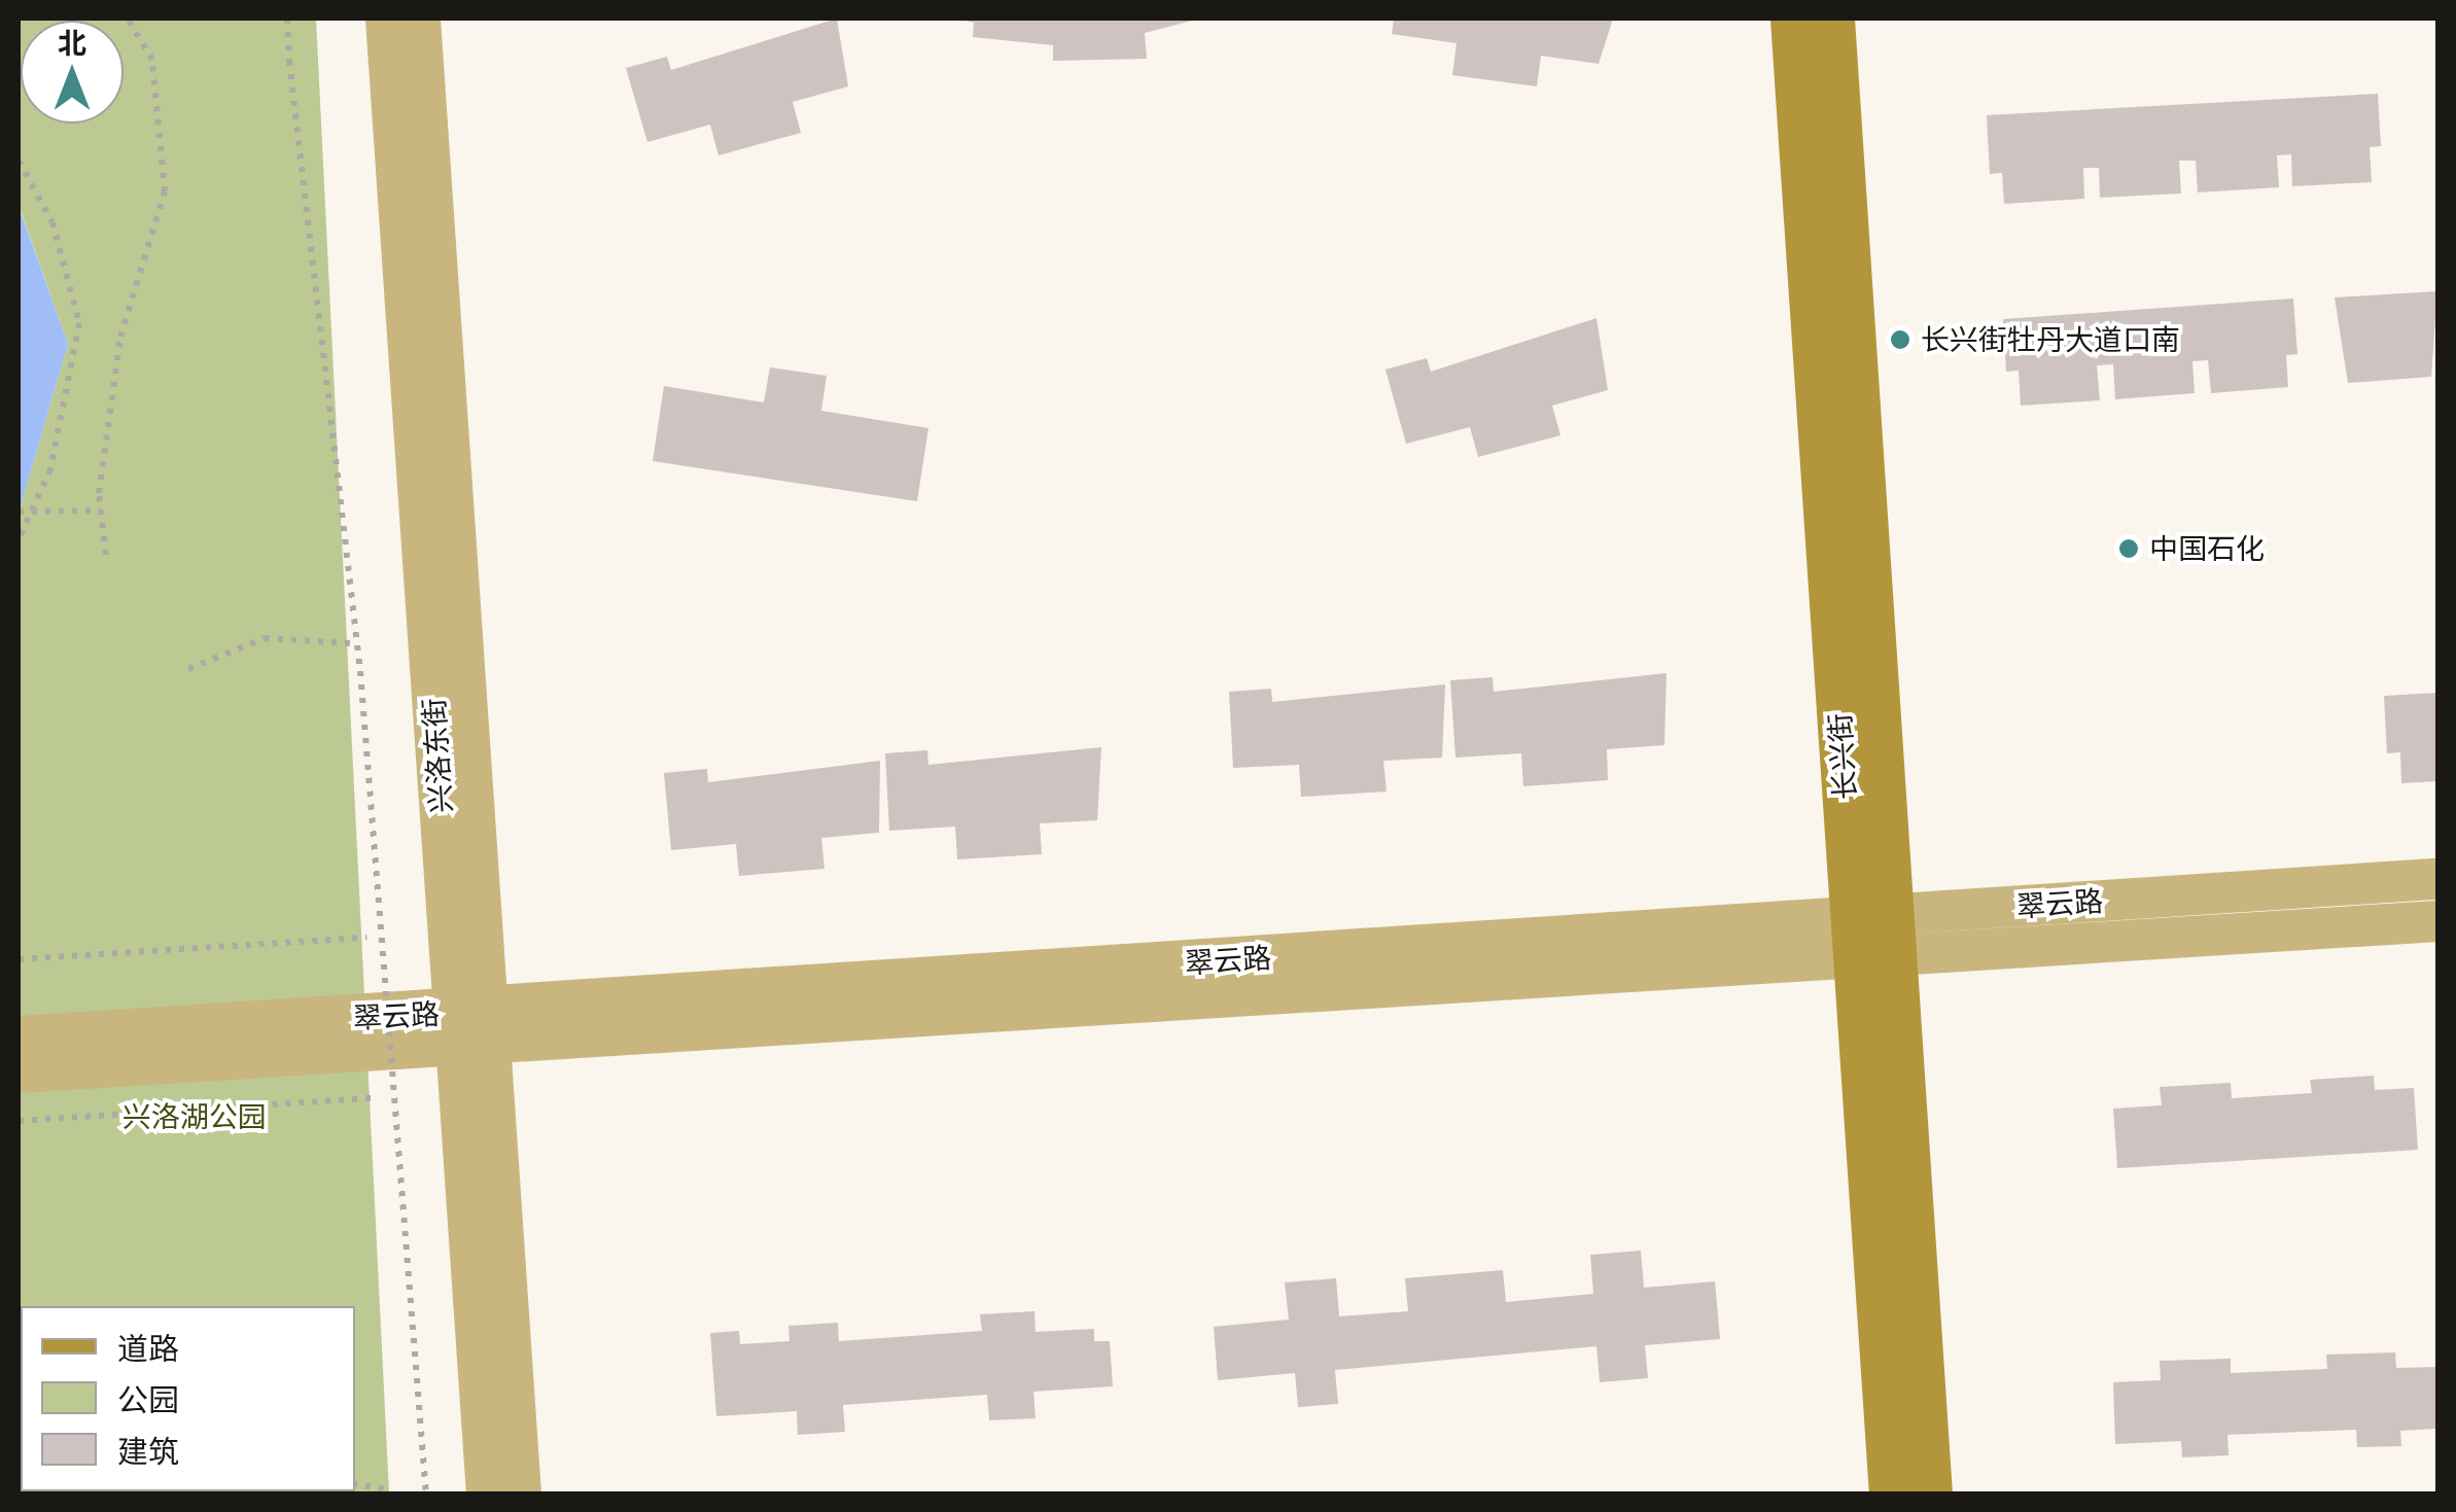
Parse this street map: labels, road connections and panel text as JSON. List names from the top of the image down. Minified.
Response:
{"streets":{"main road":["长兴街"],"street":["兴洛东街","翠云路"]},"crossings":[["兴洛东街","翠云路"],["长兴街","翠云路"]],"parks":["兴洛湖公园"],"places":["长兴街牡丹大道口南","中国石化"],"legend":["道路","公园","建筑"],"north":"top"}
